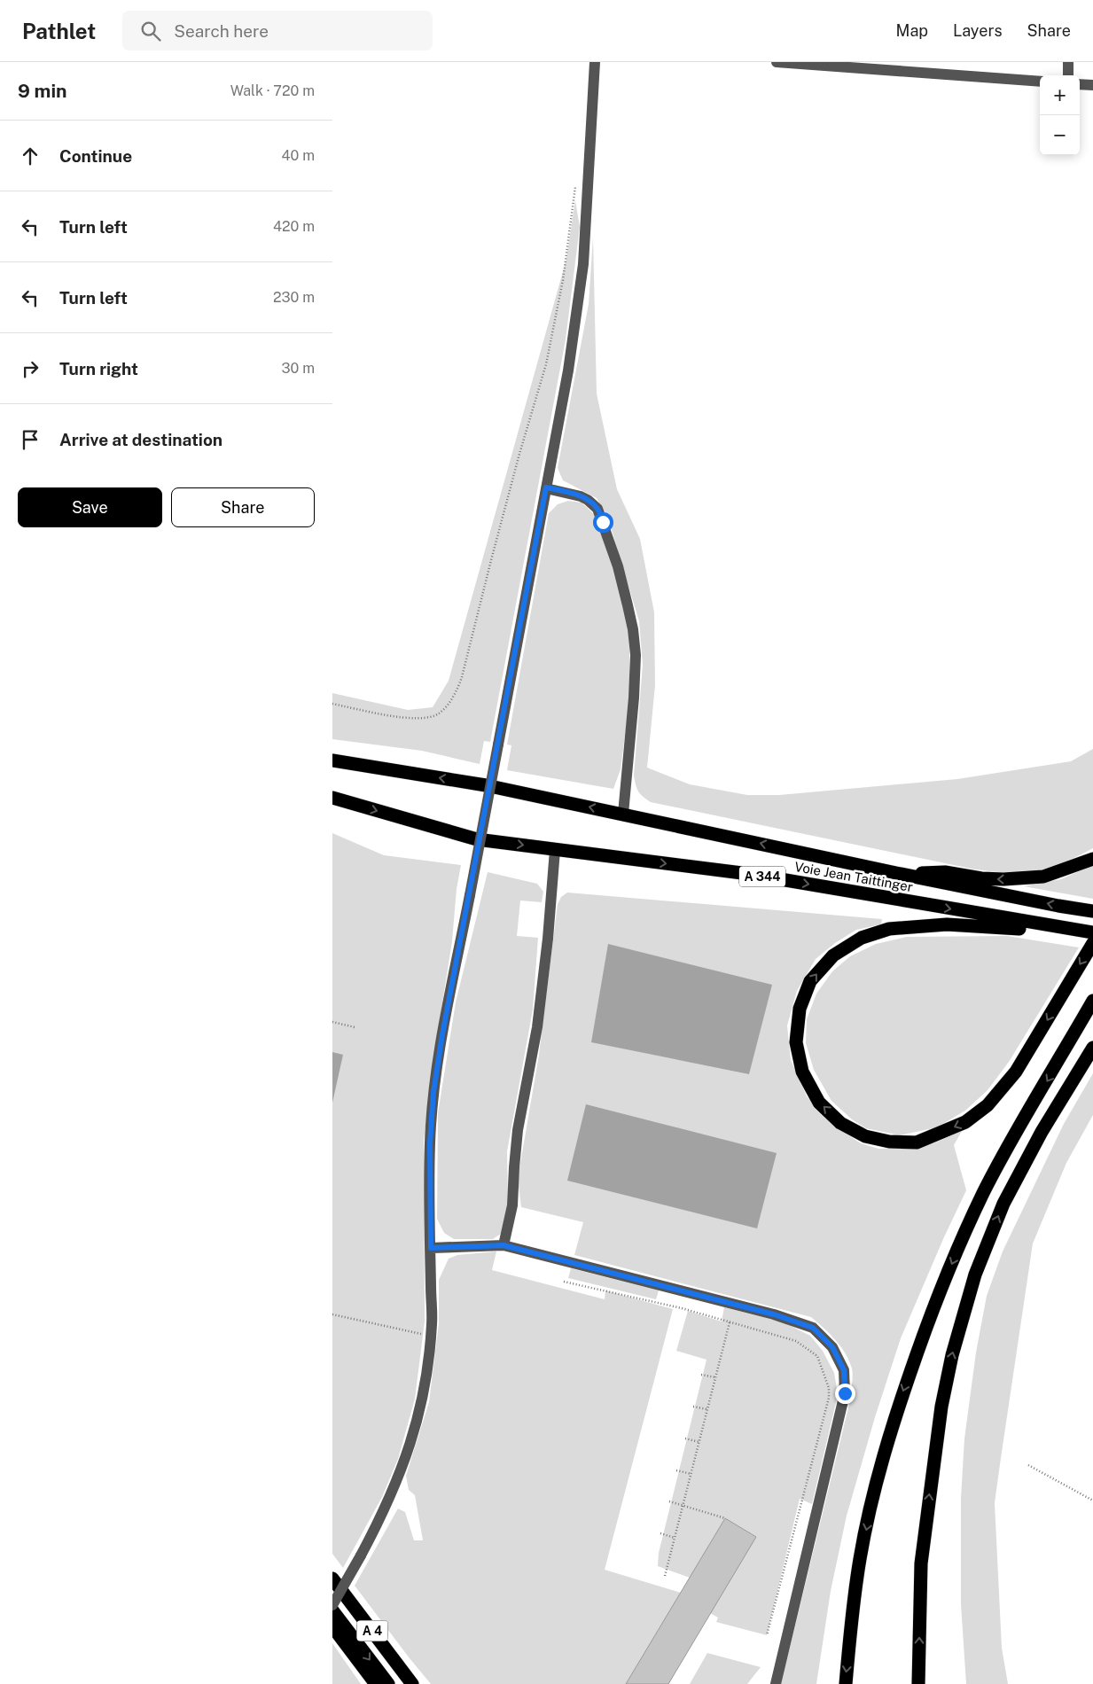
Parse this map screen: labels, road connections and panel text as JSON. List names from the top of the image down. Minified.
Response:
{"streets":{"highway":["A 344","Voie Jean Taittinger","A 4"]},"page":{"header":"Pathlet","search":"Search here","nav":["Map","Layers","Share"],"heading":["9 min","Walk · 720 m"],"map_buttons":["+","−"],"list":[["Continue","40 m"],["Turn left","420 m"],["Turn left","230 m"],["Turn right","30 m"],"Arrive at destination"],"buttons":["Save","Share"]}}
